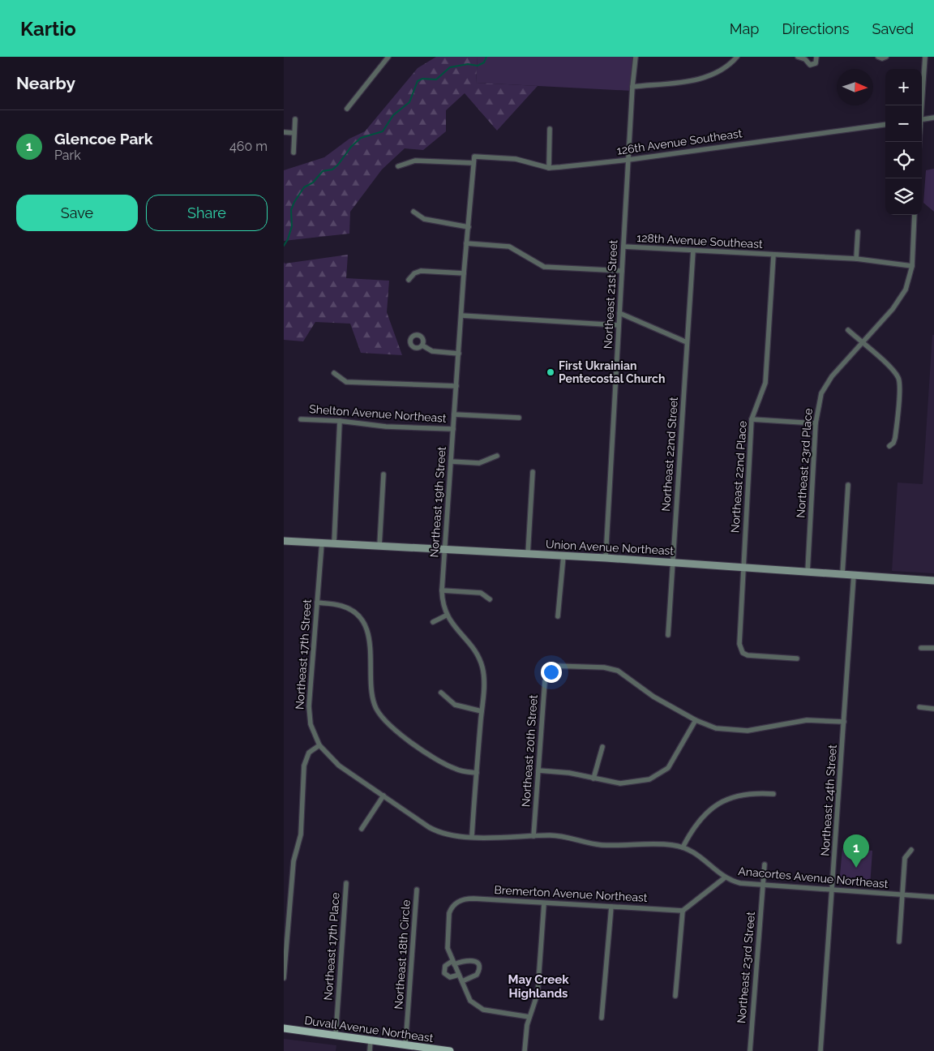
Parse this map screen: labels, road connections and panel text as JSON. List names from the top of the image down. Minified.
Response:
{"streets":{"main road":["Duvall Avenue Northeast"],"street":["126th Avenue Southeast","128th Avenue Southeast","Northeast 21st Street","Shelton Avenue Northeast","Northeast 22nd Street","Northeast 23rd Place","Northeast 22nd Place","Northeast 19th Street","Union Avenue Northeast","Northeast 17th Street","Northeast 20th Street","Northeast 24th Street","Anacortes Avenue Northeast","Bremerton Avenue Northeast","Northeast 17th Place","Northeast 18th Circle","Northeast 23rd Street"]},"crossings":[["126th Avenue Southeast","Northeast 21st Street"],["126th Avenue Southeast","Northeast 19th Street"],["128th Avenue Southeast","Northeast 21st Street"],["128th Avenue Southeast","Northeast 22nd Street"],["128th Avenue Southeast","Northeast 23rd Place"],["128th Avenue Southeast","Northeast 22nd Place"],["Northeast 21st Street","Union Avenue Northeast"],["Shelton Avenue Northeast","Northeast 19th Street"],["Northeast 22nd Street","Union Avenue Northeast"],["Northeast 23rd Place","Union Avenue Northeast"],["Northeast 22nd Place","Union Avenue Northeast"],["Northeast 19th Street","Union Avenue Northeast"],["Northeast 19th Street","Anacortes Avenue Northeast"],["Union Avenue Northeast","Northeast 17th Street"],["Union Avenue Northeast","Northeast 24th Street"],["Northeast 17th Street","Anacortes Avenue Northeast"],["Northeast 20th Street","Anacortes Avenue Northeast"],["Northeast 24th Street","Anacortes Avenue Northeast"],["Anacortes Avenue Northeast","Northeast 23rd Street"],["Northeast 17th Place","Duvall Avenue Northeast"],["Northeast 18th Circle","Duvall Avenue Northeast"]],"districts":["May Creek Highlands"],"places":["First Ukrainian Pentecostal Church"],"north":"right","page":{"header":"Kartio","nav":["Map","Directions","Saved"],"heading":"Nearby","map_buttons":["+","−"],"list":[{"mark":"1","name":"Glencoe Park","note":"Park","value":"460 m"}],"buttons":["Save","Share"],"pins":"1"}}
